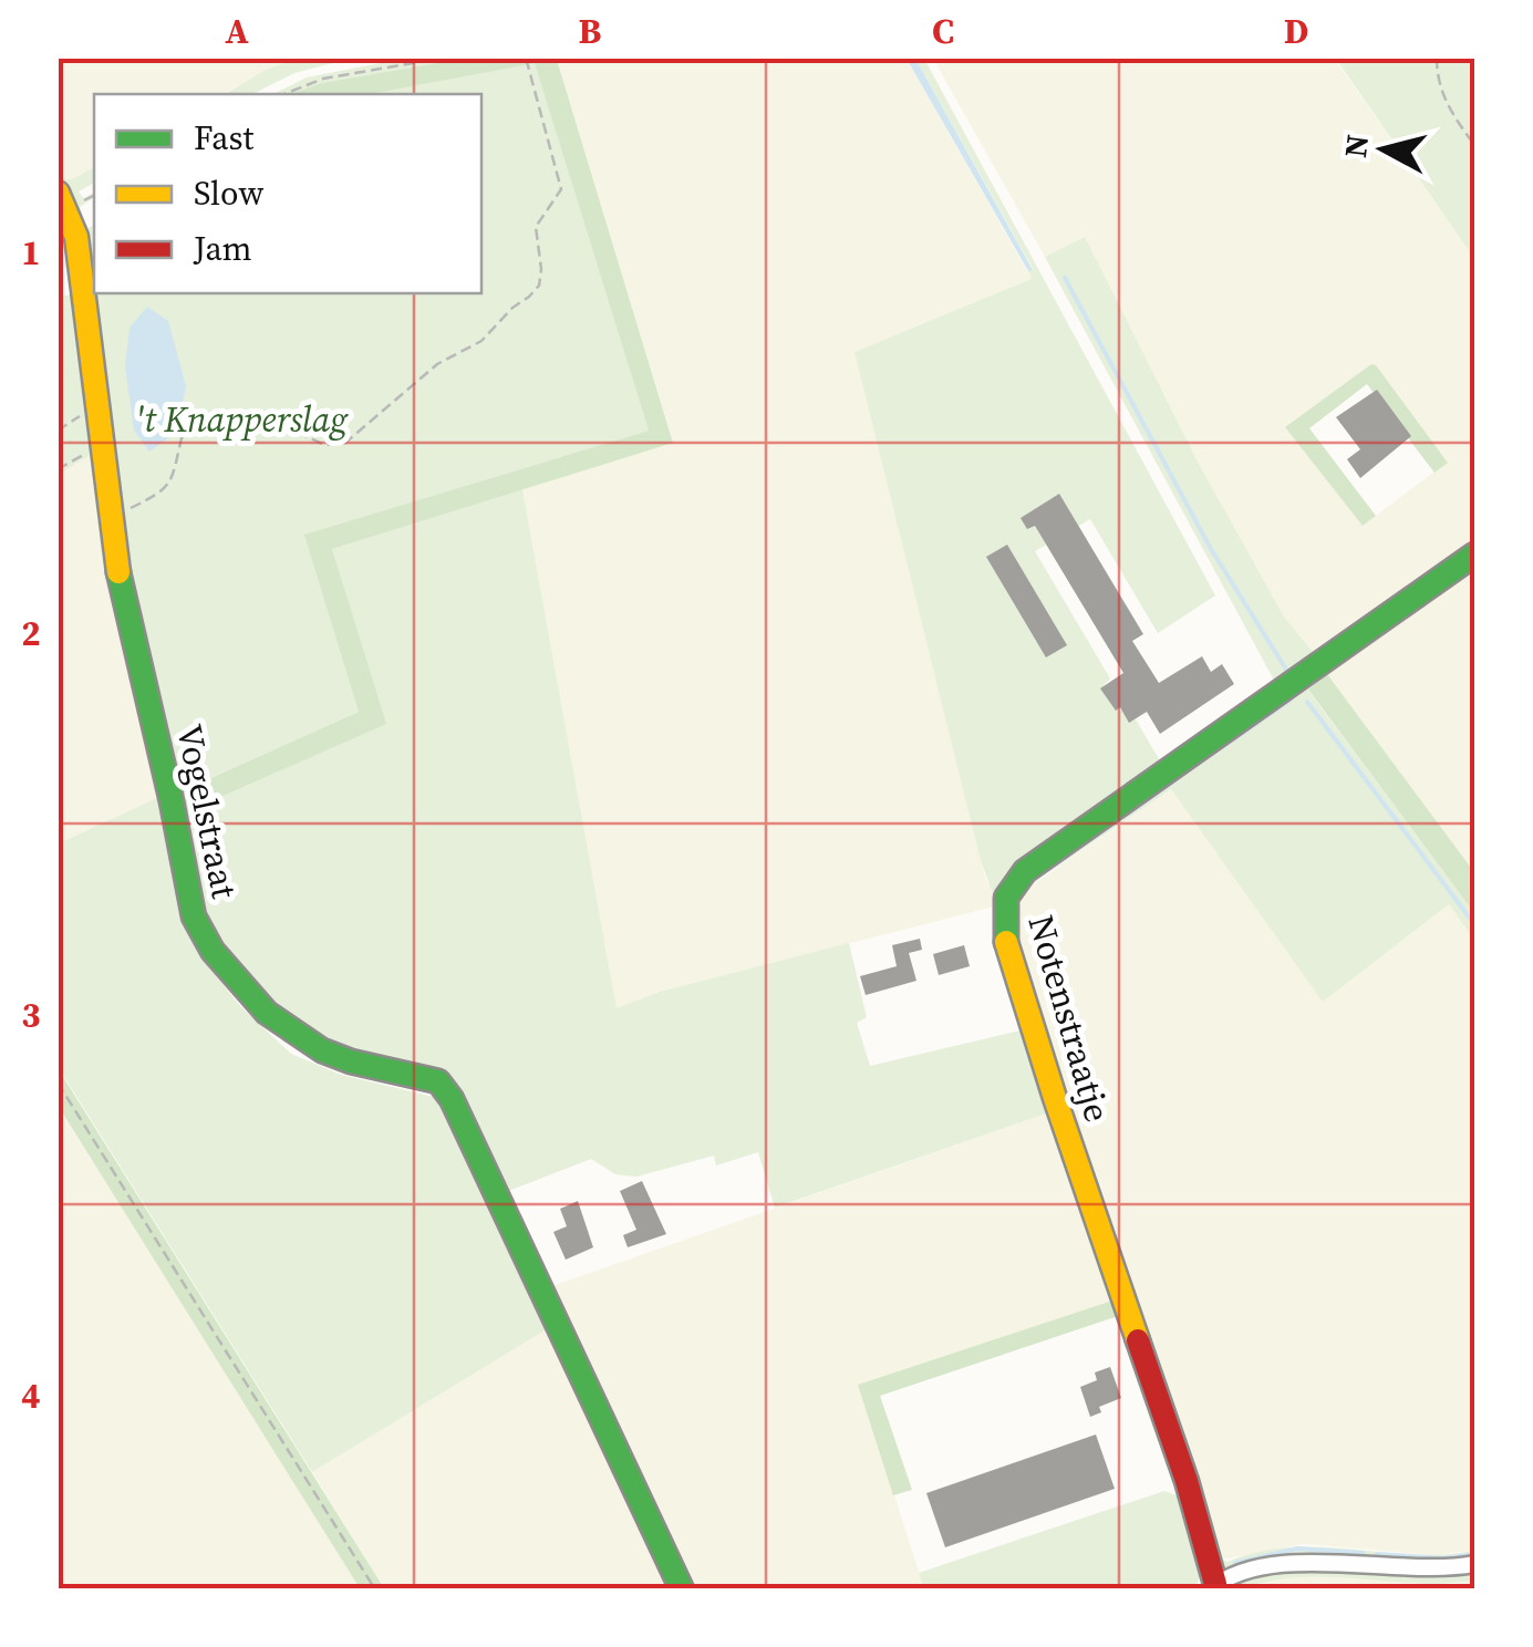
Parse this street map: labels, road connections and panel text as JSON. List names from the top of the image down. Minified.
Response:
{"streets":{"street":["Vogelstraat","Notenstraatje"]},"parks":["'t Knapperslag"],"legend":["Fast","Slow","Jam"],"north":"left","grid":{"columns":["A","B","C","D"],"rows":["1","2","3","4"]}}
